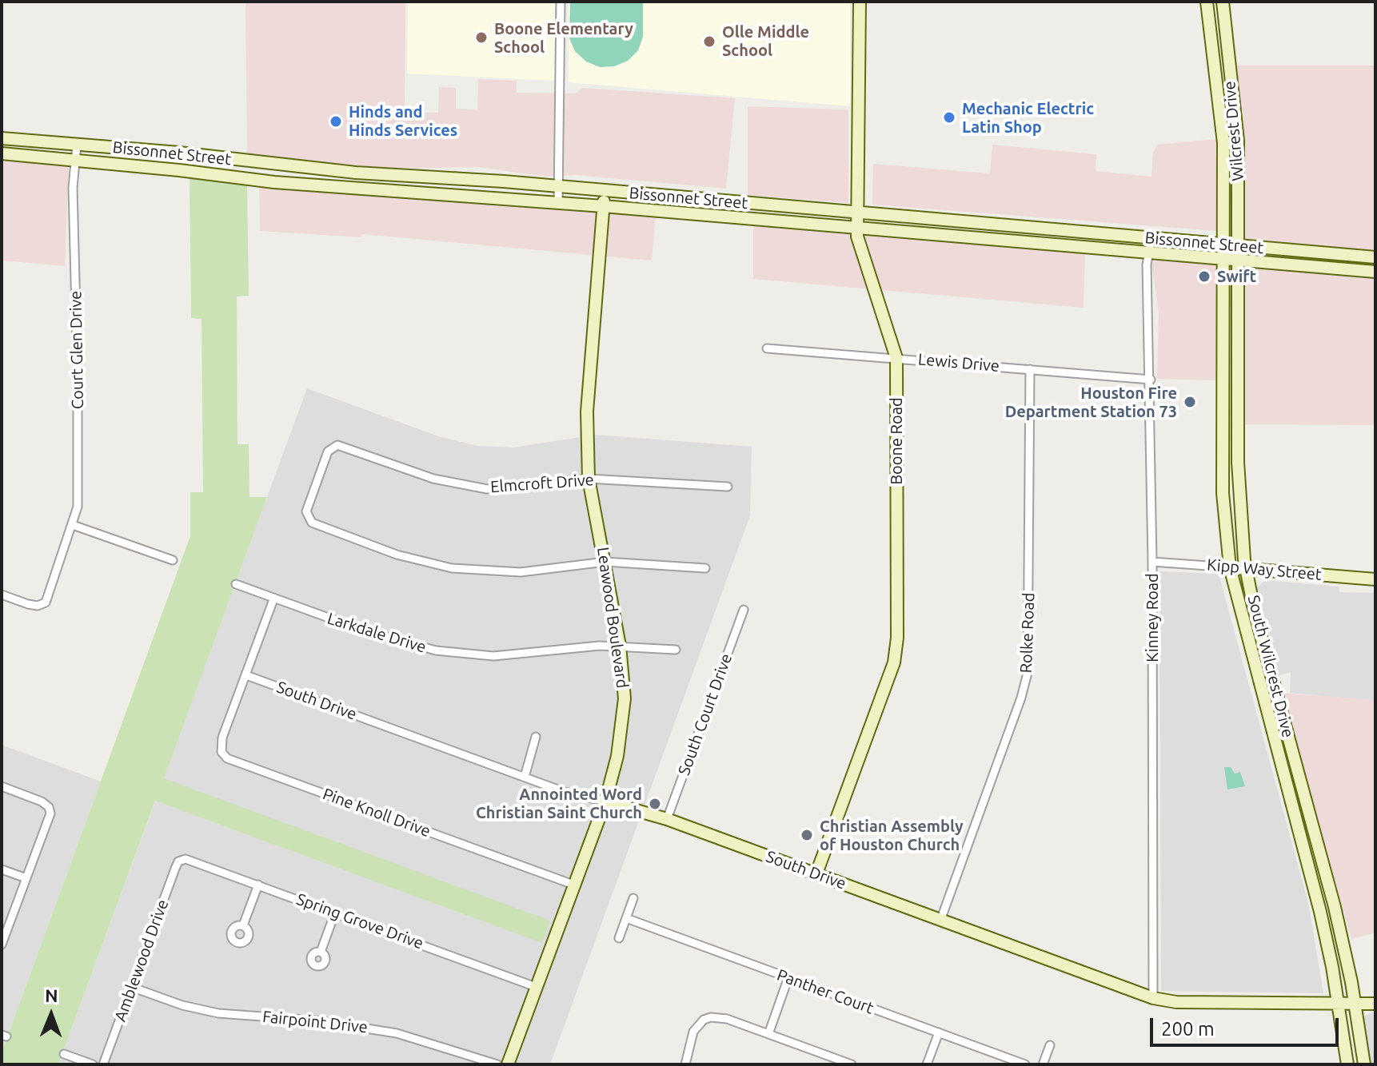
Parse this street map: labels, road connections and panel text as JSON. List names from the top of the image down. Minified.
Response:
{"streets":{"main road":["Wilcrest Drive","Bissonnet Street","Boone Road","Kipp Way Street","Leawood Boulevard","South Wilcrest Drive","South Drive"],"street":["Court Glen Drive","Lewis Drive","Elmcroft Drive","Kinney Road","Larkdale Drive","Rolke Road","South Court Drive","Pine Knoll Drive","Spring Grove Drive","Amblewood Drive","Panther Court","Fairpoint Drive"]},"crossings":[["Wilcrest Drive","Bissonnet Street"],["Wilcrest Drive","South Wilcrest Drive"],["Bissonnet Street","Court Glen Drive"],["Bissonnet Street","Boone Road"],["Bissonnet Street","Leawood Boulevard"],["Bissonnet Street","Kinney Road"],["Bissonnet Street","South Wilcrest Drive"],["Lewis Drive","Boone Road"],["Lewis Drive","Kinney Road"],["Lewis Drive","Rolke Road"],["Boone Road","South Drive"],["Elmcroft Drive","Leawood Boulevard"],["Kipp Way Street","Kinney Road"],["Kipp Way Street","South Wilcrest Drive"],["Leawood Boulevard","Larkdale Drive"],["Leawood Boulevard","South Drive"],["Leawood Boulevard","Pine Knoll Drive"],["Leawood Boulevard","Spring Grove Drive"],["Kinney Road","South Drive"],["Rolke Road","South Drive"],["South Wilcrest Drive","South Drive"],["South Drive","South Court Drive"],["South Drive","Pine Knoll Drive"],["Spring Grove Drive","Amblewood Drive"],["Amblewood Drive","Fairpoint Drive"]],"places":["Boone Elementary School","Olle Middle School","Mechanic Electric Latin Shop","Hinds and Hinds Services","Swift","Houston Fire Department Station 73","Annointed Word Christian Saint Church","Christian Assembly of Houston Church"],"scale_bar":"200 m","north":"top"}
